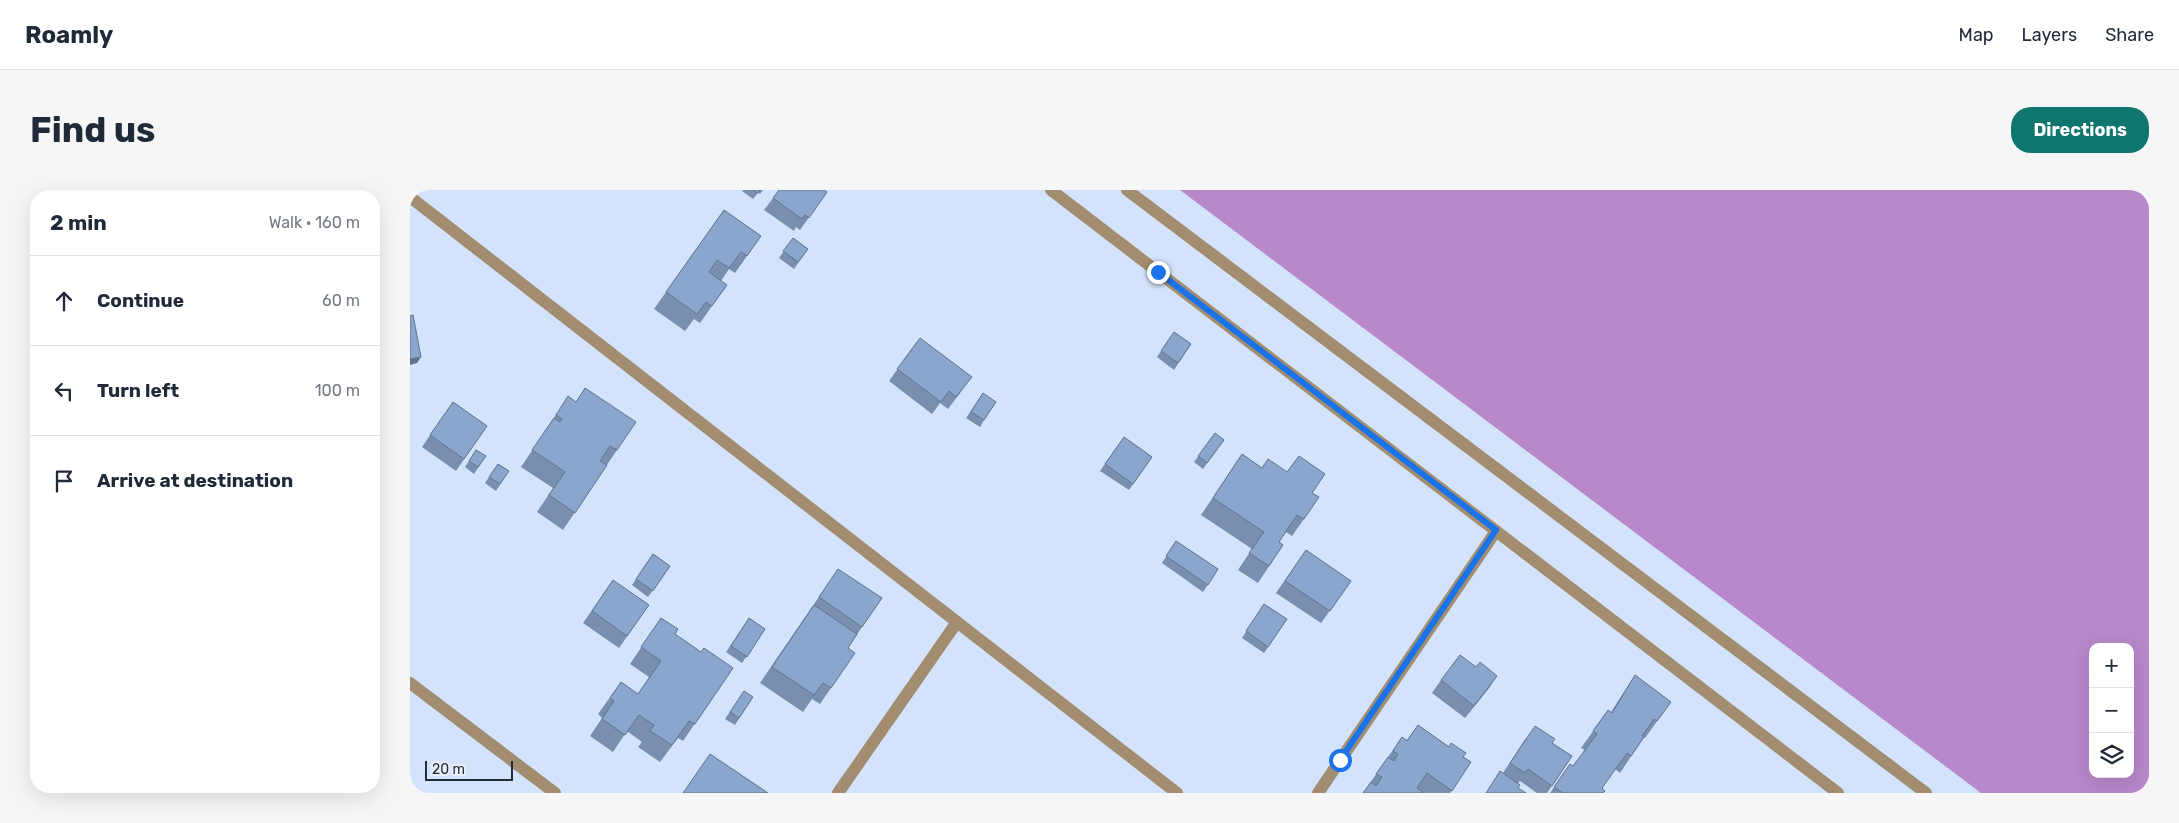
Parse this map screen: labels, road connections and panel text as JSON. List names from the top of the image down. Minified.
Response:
{"scale_bar":"20 m","page":{"header":"Roamly","nav":["Map","Layers","Share"],"buttons":"Directions","title":"Find us","heading":["2 min","Walk · 160 m"],"list":[["Continue","60 m"],["Turn left","100 m"],"Arrive at destination"],"map_buttons":["+","−"],"scale":"20 m"}}
